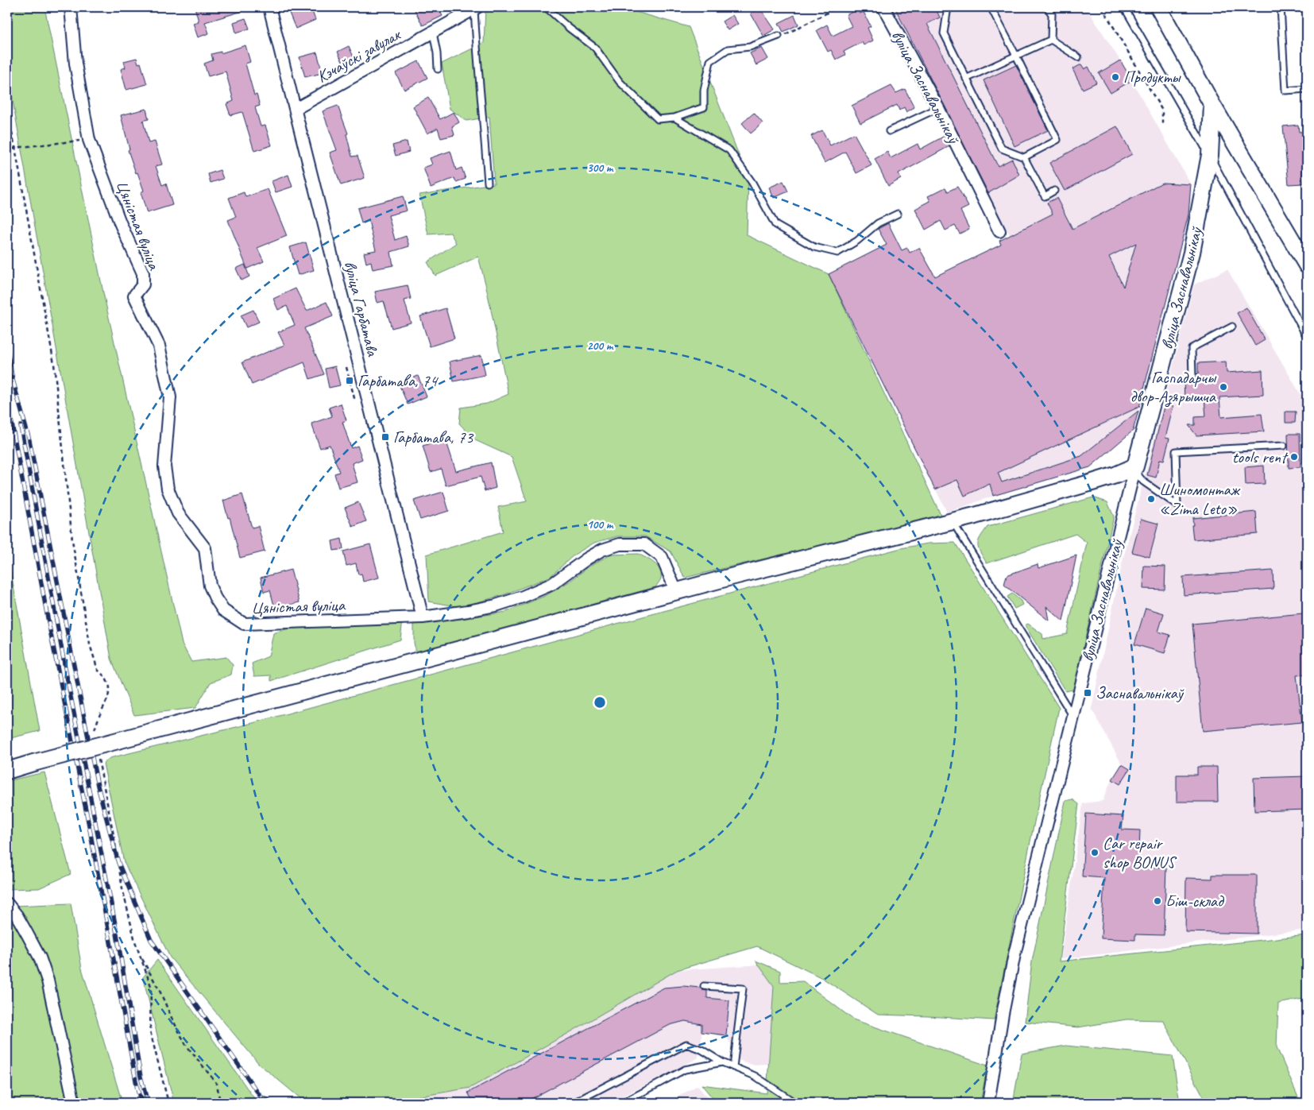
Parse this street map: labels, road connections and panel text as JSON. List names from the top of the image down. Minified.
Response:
{"streets":{"main road":["вуліца Заснавальнікаў"],"street":["Кэчаўскі завулак","Цяністая вуліца","вуліца Гарбатава"]},"crossings":[["Кэчаўскі завулак","вуліца Гарбатава"],["Цяністая вуліца","вуліца Гарбатава"]],"places":{"other":["Продукты","Гаспадарчы двор-Азярышча","tools rent","Шиномонтаж «Zima Leto»","Car repair shop BONUS","Біш-склад"],"transit":["Гарбатава, 74","Гарбатава, 73","Заснавальнікаў"]},"rings":["300 m","200 m","100 m"]}
